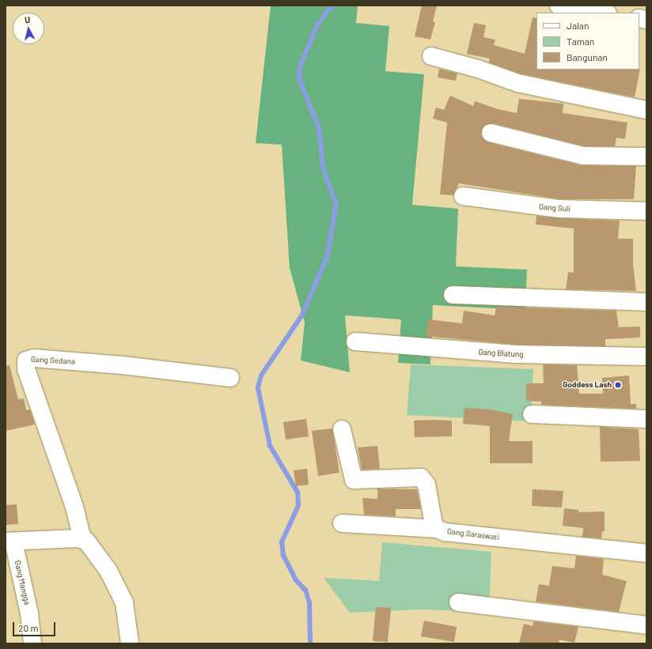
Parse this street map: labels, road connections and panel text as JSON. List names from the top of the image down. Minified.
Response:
{"streets":{"street":["Gang Suli","Gang Blatung","Gang Sedana","Gang Saraswati","Gang Mangga"]},"places":["Goddess Lash"],"legend":["Jalan","Taman","Bangunan"],"scale_bar":"20 m","north":"top"}
